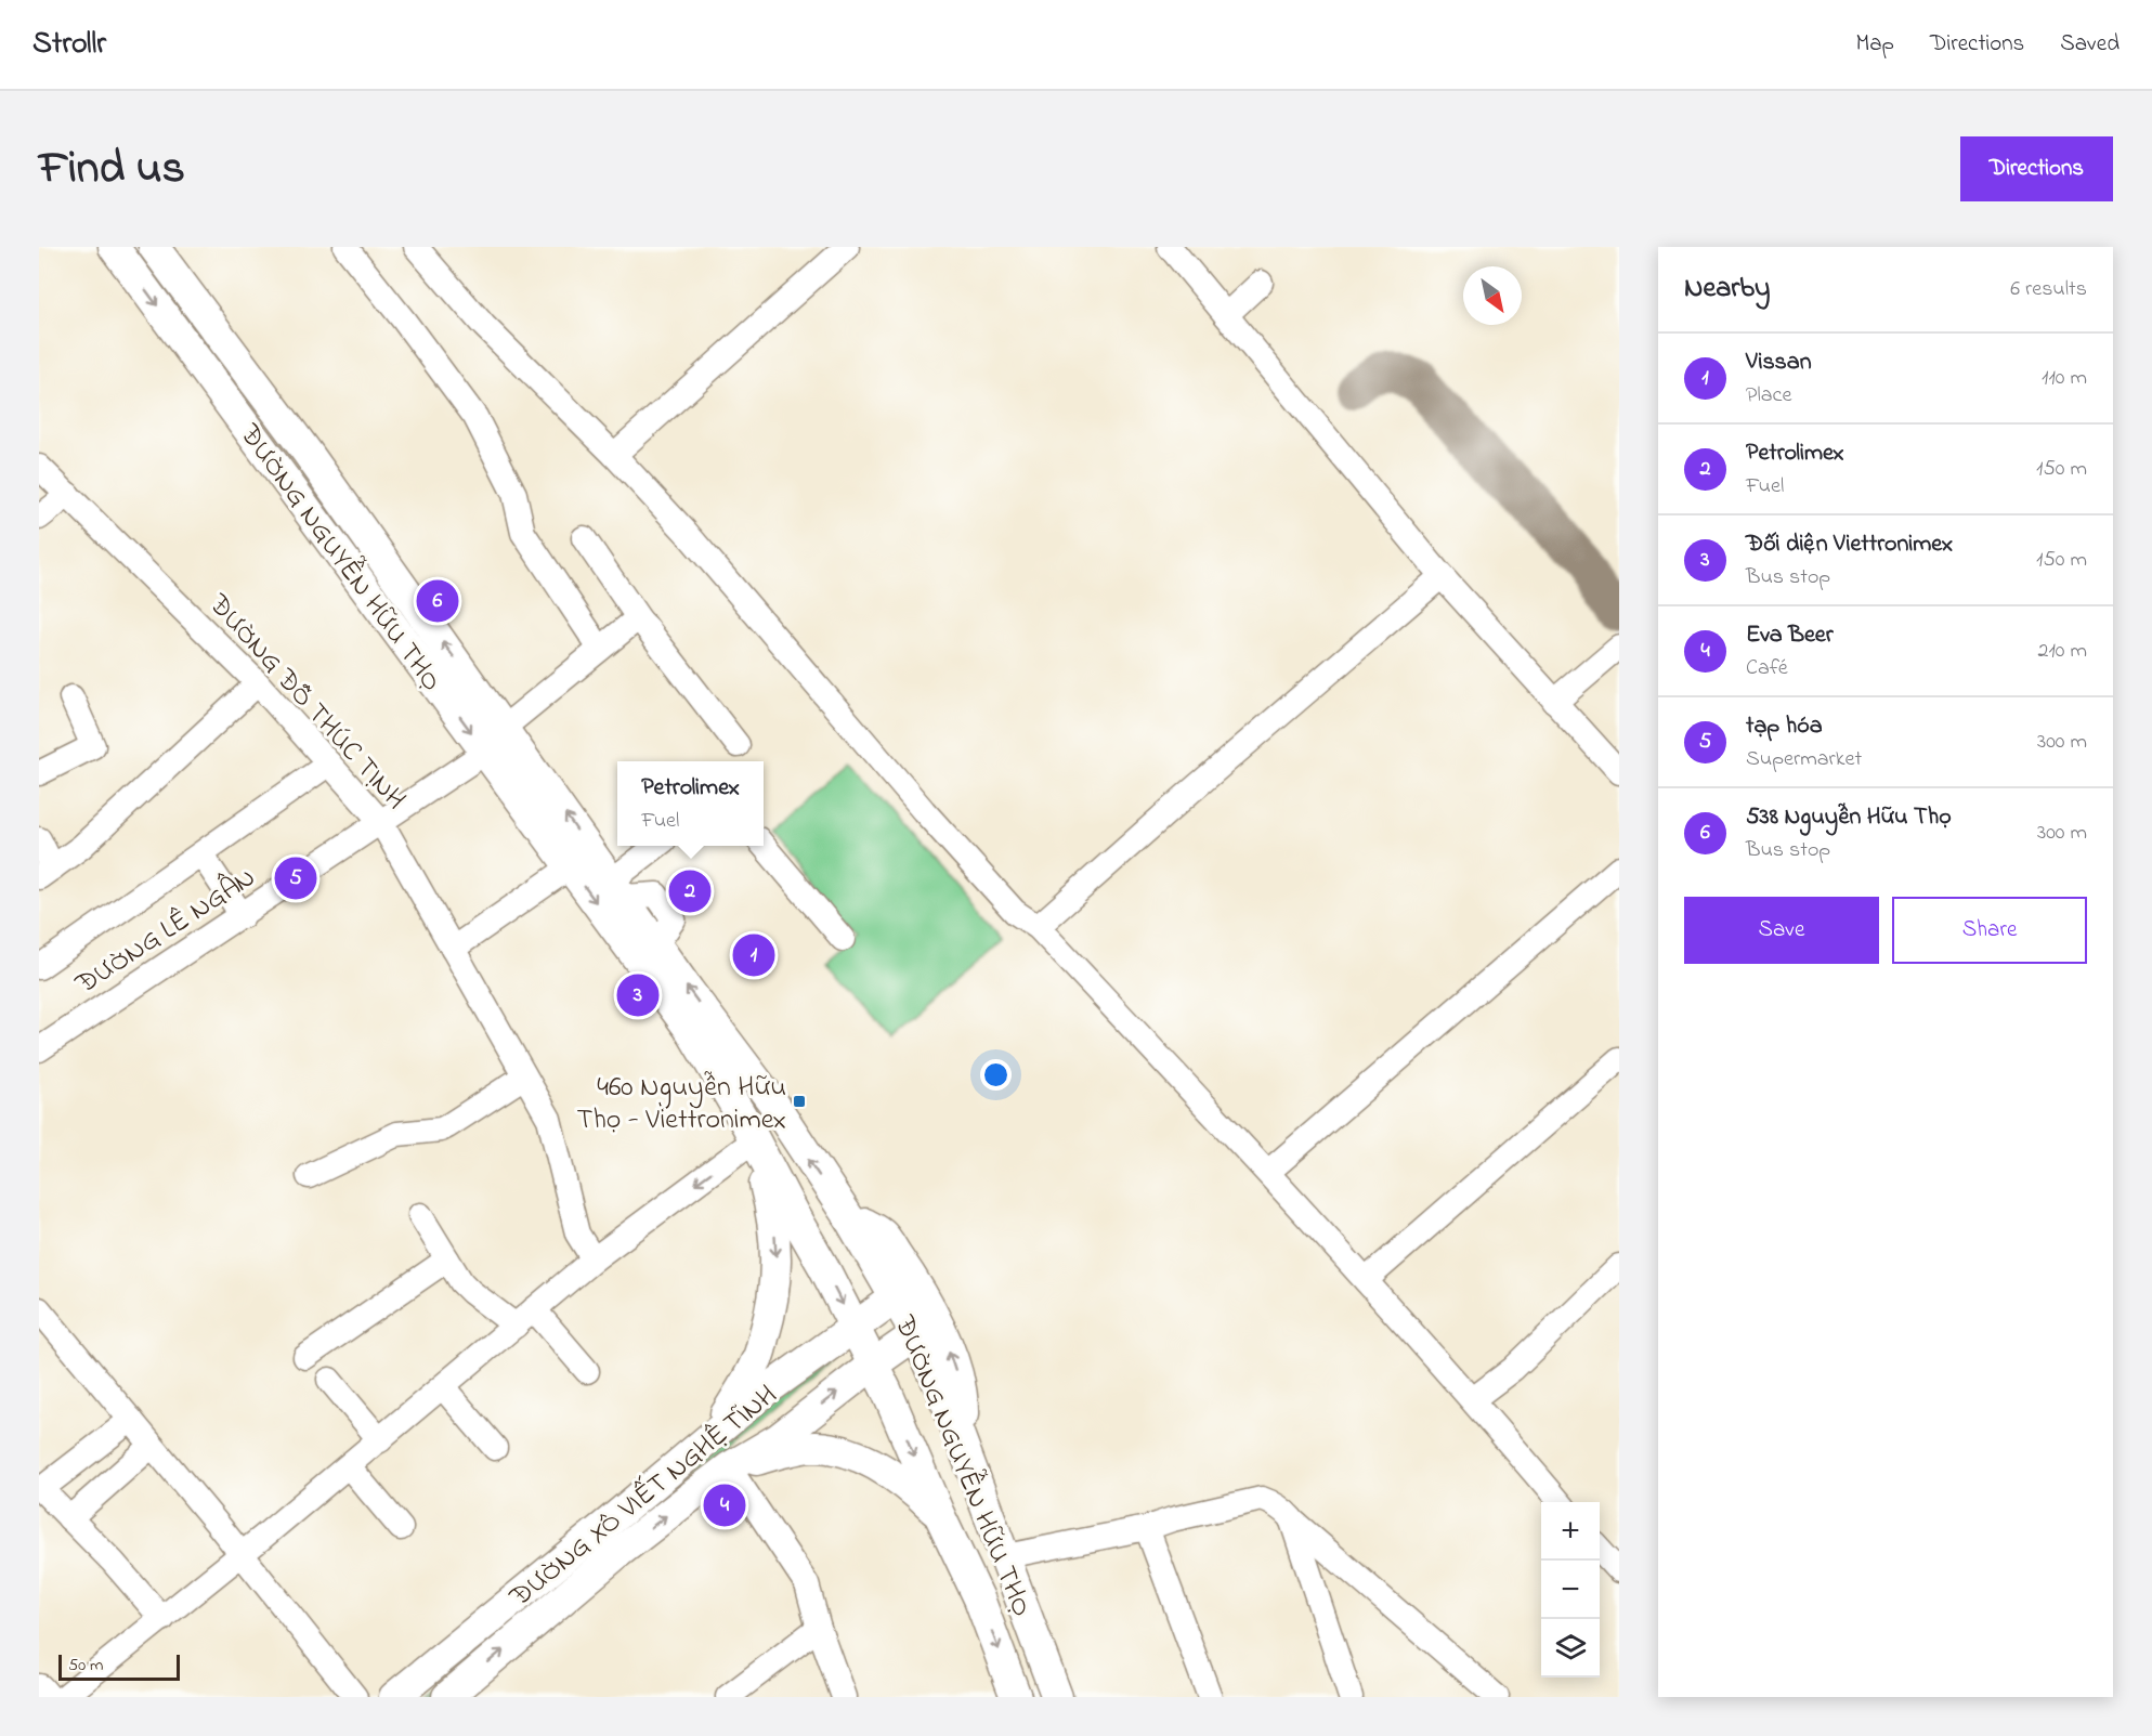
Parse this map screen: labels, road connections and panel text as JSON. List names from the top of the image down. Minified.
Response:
{"streets":{"main road":["ĐƯỜNG NGUYỄN HỮU THỌ","ĐƯỜNG XÔ VIẾT NGHỆ TĨNH"],"street":["ĐƯỜNG ĐỖ THÚC TỊNH","ĐƯỜNG LÊ NGÂN"]},"crossings":[["ĐƯỜNG NGUYỄN HỮU THỌ","ĐƯỜNG LÊ NGÂN"],["ĐƯỜNG NGUYỄN HỮU THỌ","ĐƯỜNG XÔ VIẾT NGHỆ TĨNH"],["ĐƯỜNG ĐỖ THÚC TỊNH","ĐƯỜNG LÊ NGÂN"]],"places":{"transit":["460 Nguyễn Hữu Thọ - Viettronimex"]},"scale_bar":"50 m","north":"bottom right","page":{"header":"Strollr","nav":["Map","Directions","Saved"],"title":"Find us","buttons":["Directions",["Save","Share"]],"heading":["Nearby","6 results"],"list":[{"mark":"1","name":"Vissan","note":"Place","value":"110 m"},{"mark":"2","name":"Petrolimex","note":"Fuel","value":"150 m"},{"mark":"3","name":"Đối diện Viettronimex","note":"Bus stop","value":"150 m"},{"mark":"4","name":"Eva Beer","note":"Café","value":"210 m"},{"mark":"5","name":"tạp hóa","note":"Supermarket","value":"300 m"},{"mark":"6","name":"538 Nguyễn Hữu Thọ","note":"Bus stop","value":"300 m"}],"pins":["6","5","2","1","3","4"],"popup":["Petrolimex","Fuel"],"map_buttons":["+","−"],"scale":"50 m"}}
